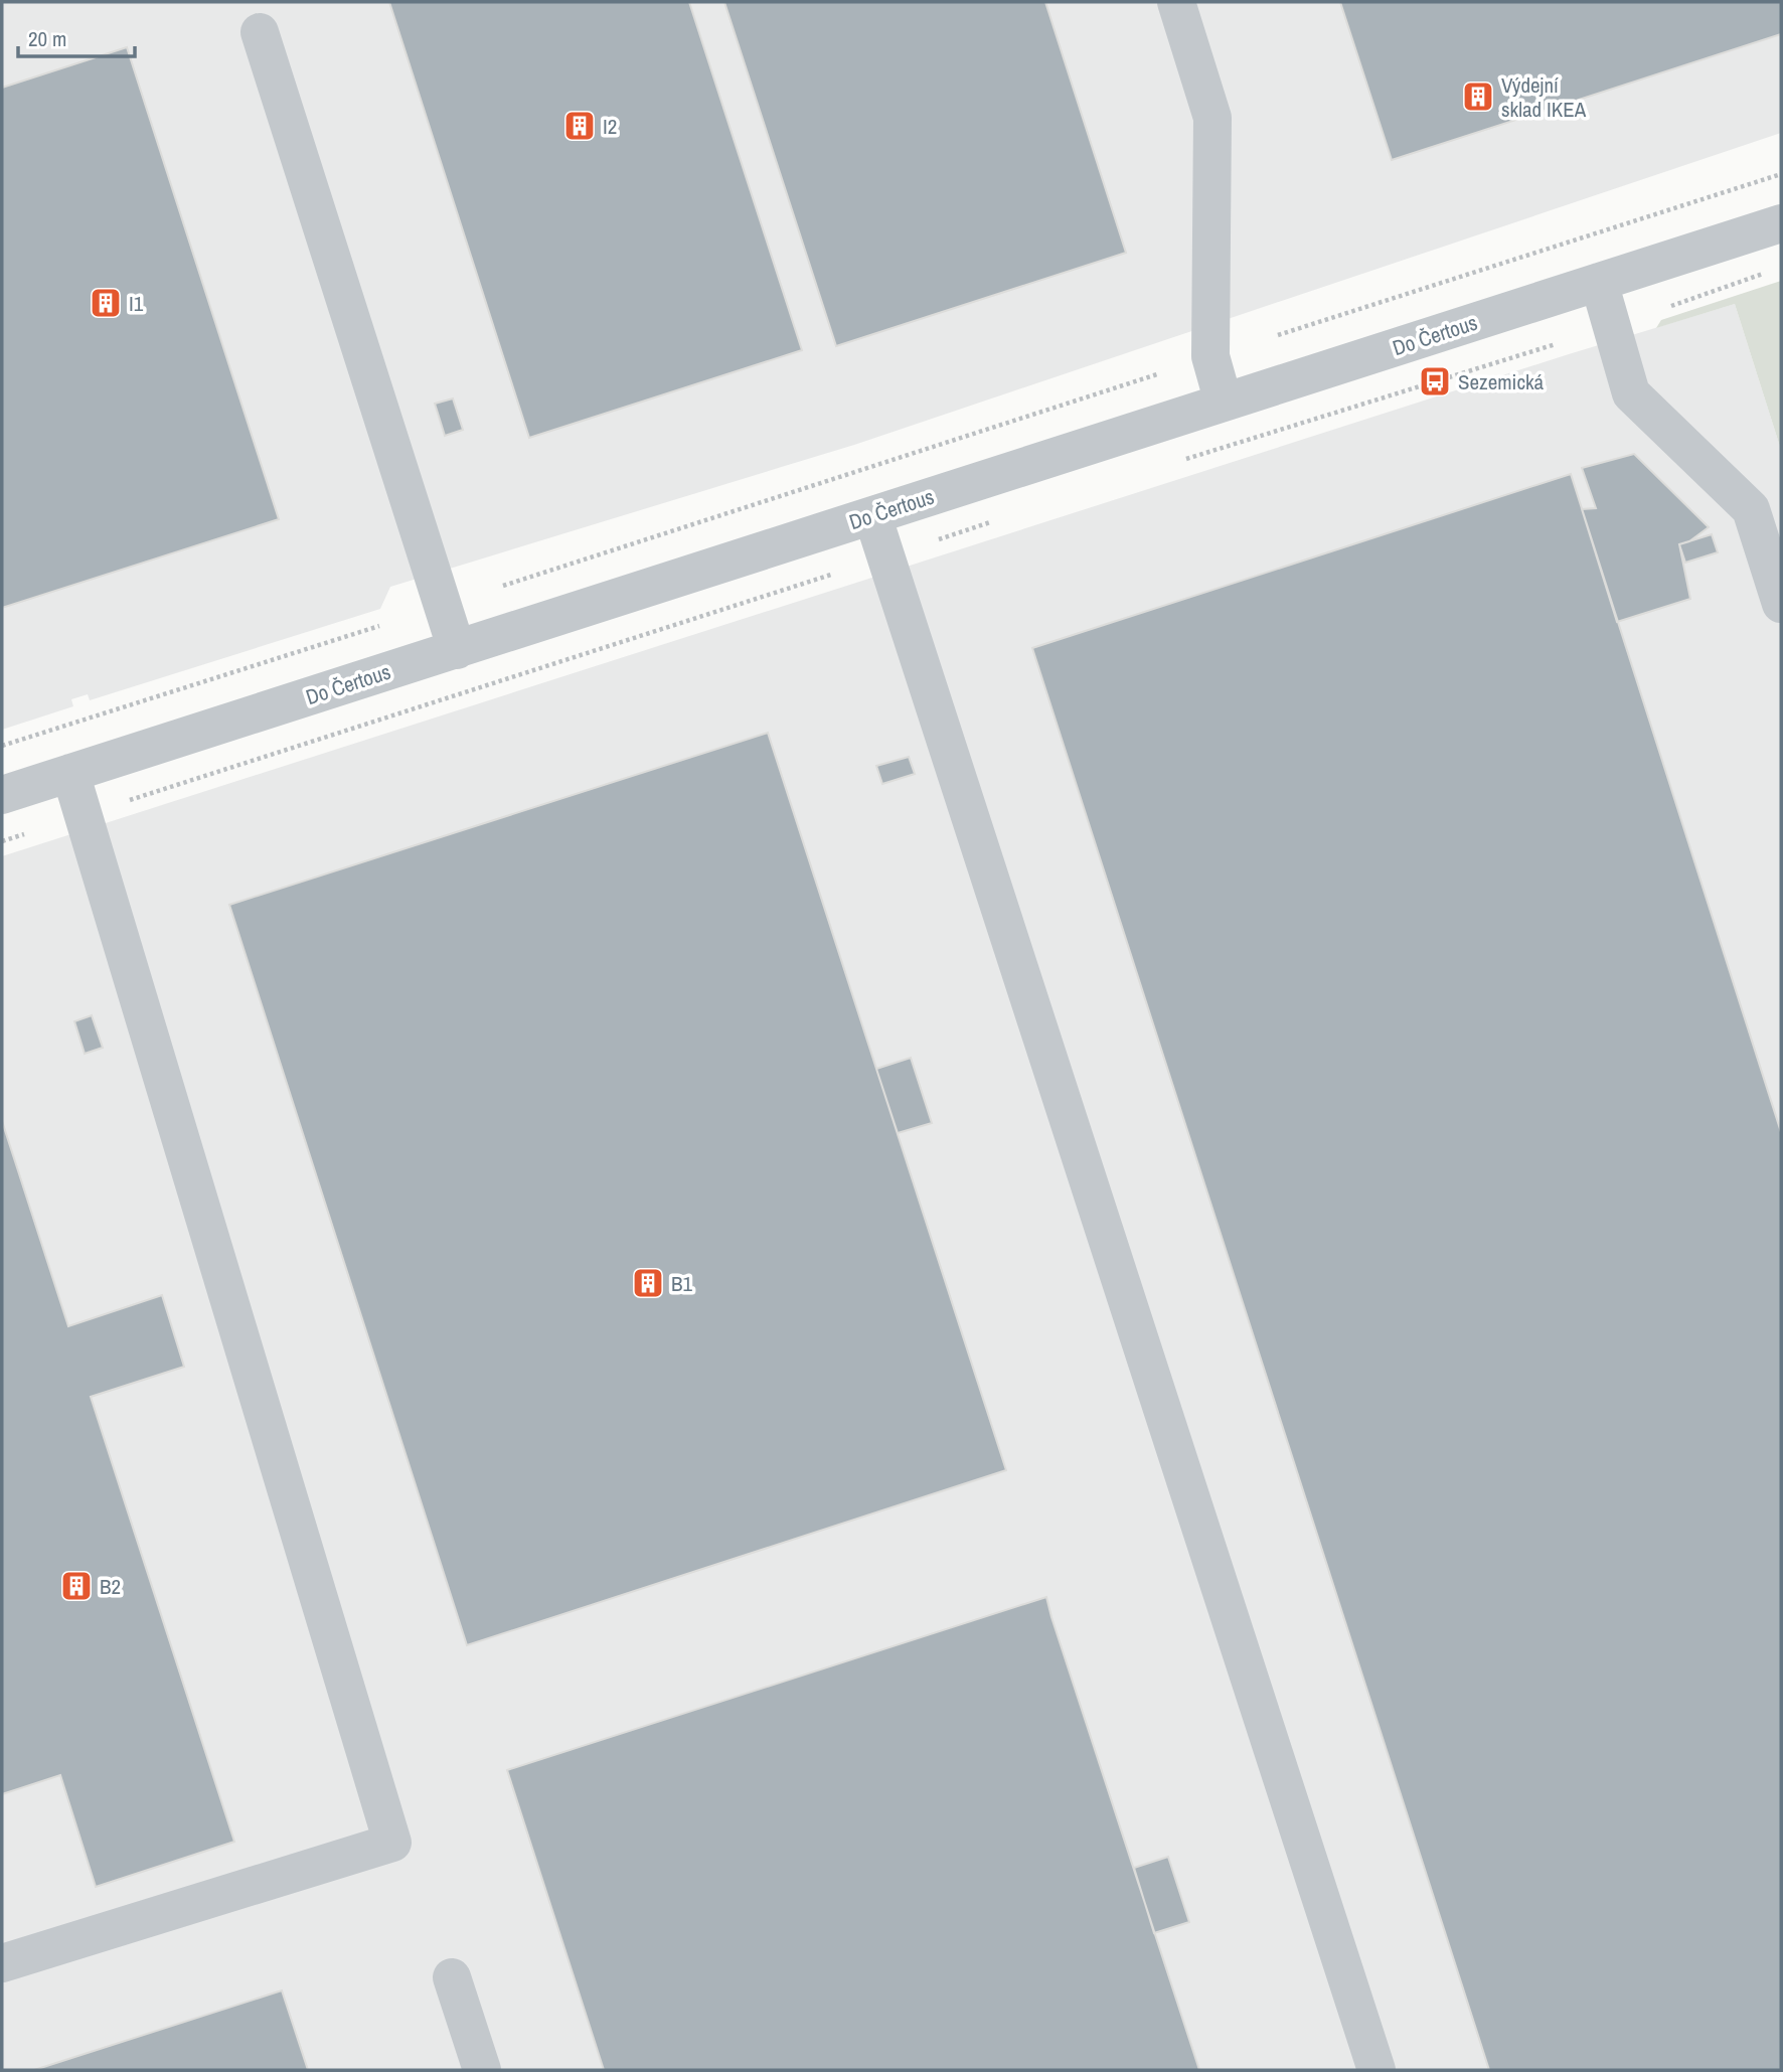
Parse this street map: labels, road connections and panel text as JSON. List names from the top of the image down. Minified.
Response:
{"streets":{"street":["Do Čertous"]},"places":{"building":["Výdejní sklad IKEA","I2","I1","B1","B2"],"bus stop":["Sezemická"]},"scale_bar":"20 m"}
